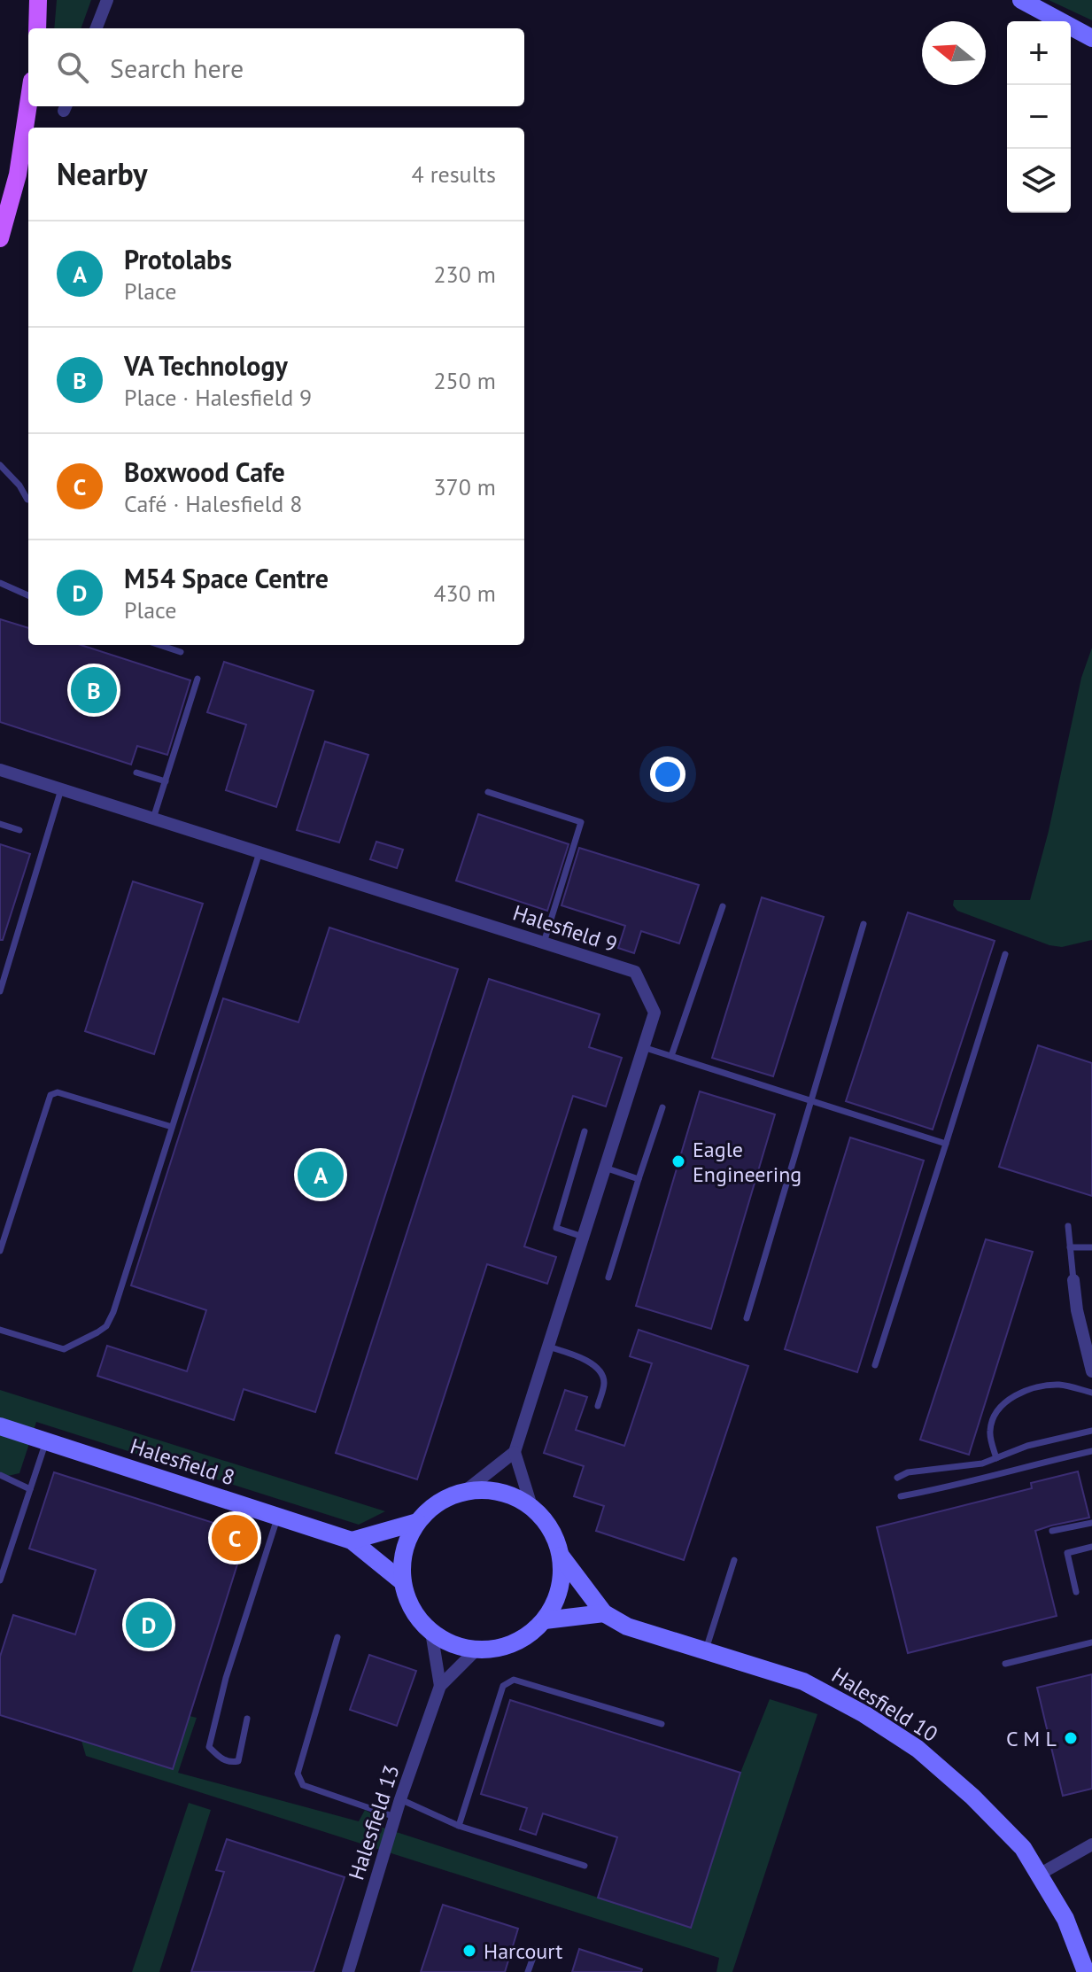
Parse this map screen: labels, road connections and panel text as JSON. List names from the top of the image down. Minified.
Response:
{"streets":{"street":["Halesfield 9","Halesfield 8","Halesfield 10","Halesfield 13"]},"crossings":[["Halesfield 8","Halesfield 10"]],"places":["Eagle Engineering","C M L","Harcourt"],"north":"left","page":{"map_buttons":["+","−"],"search":"Search here","heading":["Nearby","4 results"],"list":[{"mark":"A","name":"Protolabs","note":"Place","value":"230 m"},{"mark":"B","name":"VA Technology","note":"Place · Halesfield 9","value":"250 m"},{"mark":"C","name":"Boxwood Cafe","note":"Café · Halesfield 8","value":"370 m"},{"mark":"D","name":"M54 Space Centre","note":"Place","value":"430 m"}],"pins":["B","A","C","D"]}}
